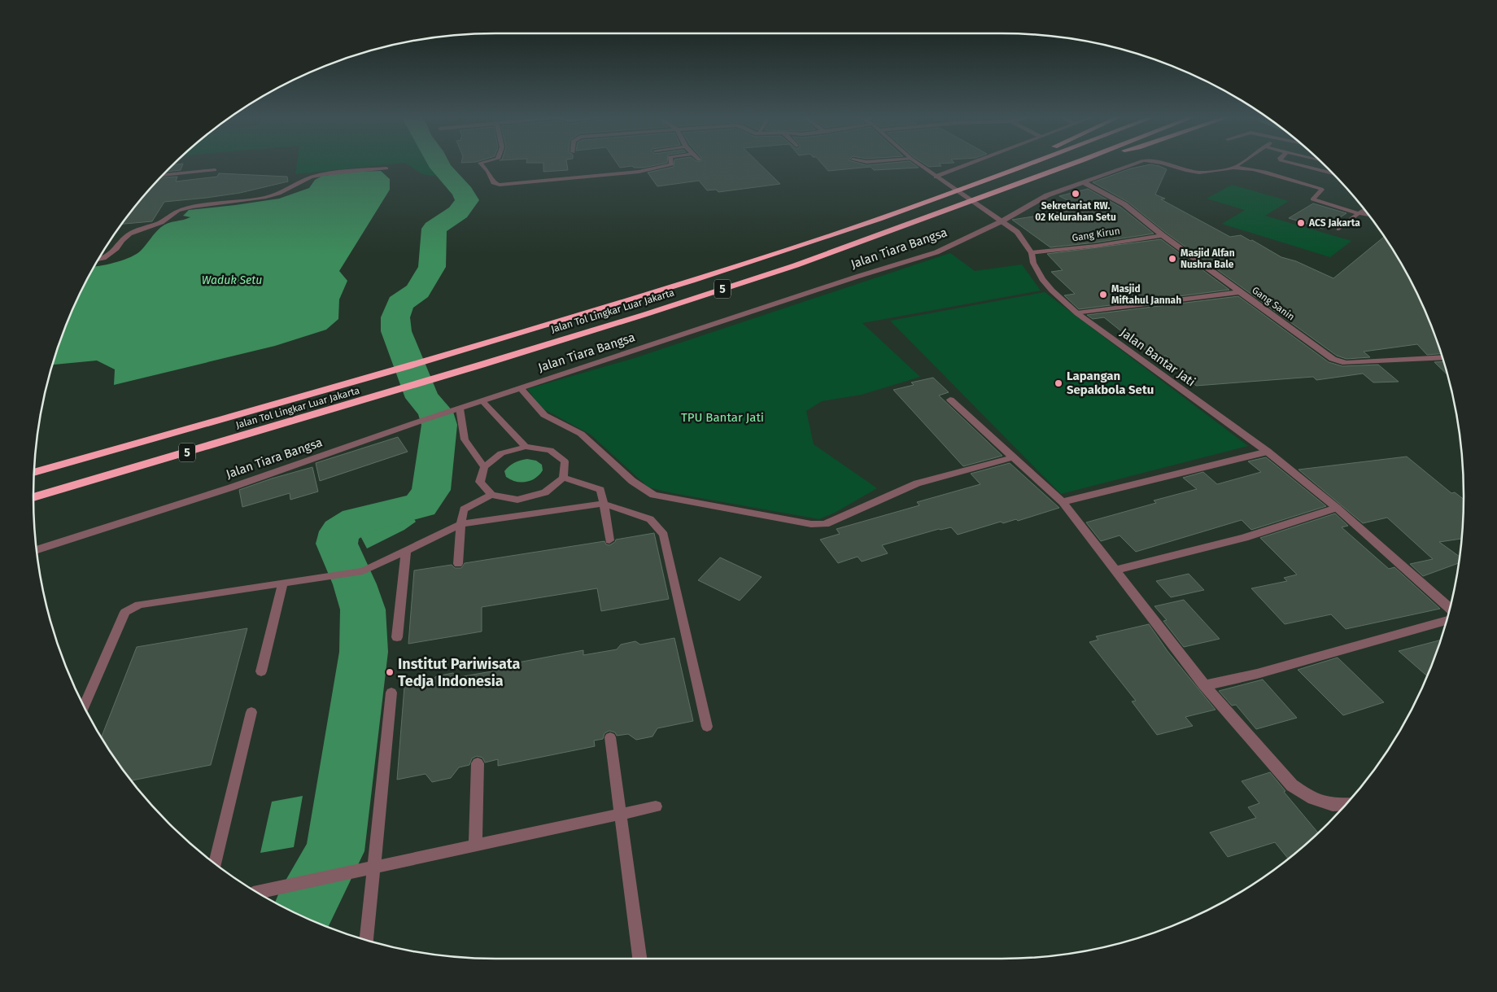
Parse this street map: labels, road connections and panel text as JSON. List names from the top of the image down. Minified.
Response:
{"streets":{"highway":["5","Jalan Tol Lingkar Luar Jakarta"],"street":["Gang Kirun","Jalan Tiara Bangsa","Gang Sanin","Jalan Bantar Jati"]},"crossings":[["Gang Kirun","Jalan Bantar Jati"],["Jalan Tiara Bangsa","Jalan Bantar Jati"],["Gang Sanin","Jalan Bantar Jati"]],"water":["Waduk Setu"],"parks":["TPU Bantar Jati"],"places":["Sekretariat RW. 02 Kelurahan Setu","ACS Jakarta","Masjid Alfan Nushra Bale","Masjid Miftahul Jannah","Lapangan Sepakbola Setu","Institut Pariwisata Tedja Indonesia"]}
